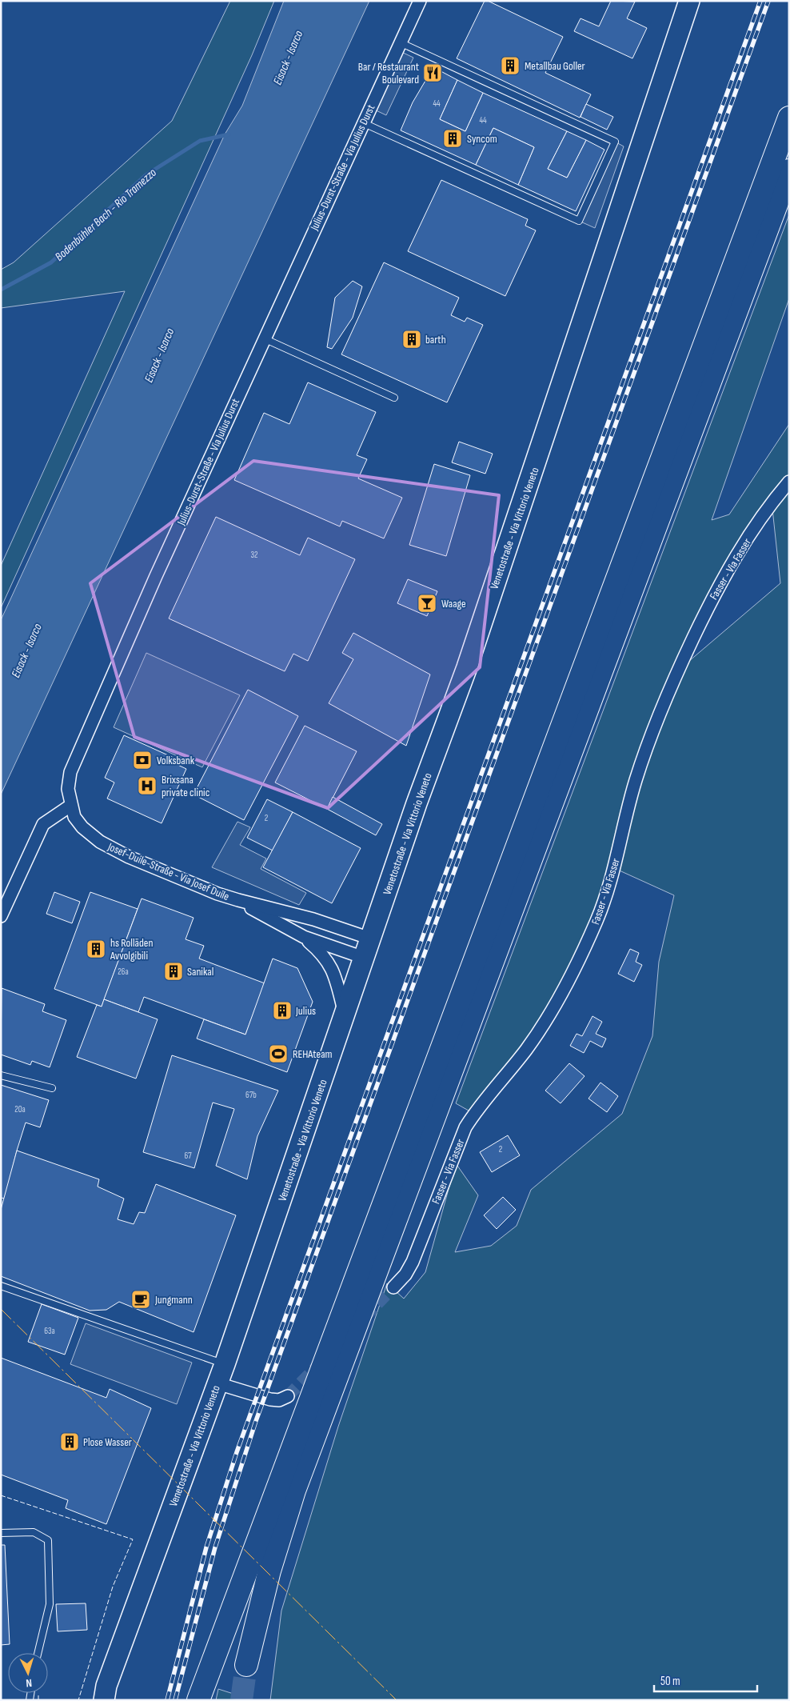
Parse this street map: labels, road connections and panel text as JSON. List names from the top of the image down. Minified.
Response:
{"streets":{"main road":["Venetostraße - Via Vittorio Veneto"],"street":["Julius-Durst-Straße - Via Julius Durst","Fasser - Via Fasser","Josef-Duile-Straße - Via Josef Duile"]},"crossings":[["Julius-Durst-Straße - Via Julius Durst","Josef-Duile-Straße - Via Josef Duile"],["Venetostraße - Via Vittorio Veneto","Josef-Duile-Straße - Via Josef Duile"]],"water":["Eisack - Isarco","Bodenbühler Bach - Rio Tramezzo"],"places":{"building":["Metallbau Goller","Syncom","barth","hs Rolläden Avvolgibili","Sanikal","Julius","Plose Wasser"],"restaurant":["Bar / Restaurant Boulevard"],"bar":["Waage"],"bank":["Volksbank"],"hospital":["Brixsana private clinic"],"sports":["REHAteam"],"cafe":["Jungmann"]},"house_numbers":["44","44","32","2","26a","67b","20a","2","67","63a"],"scale_bar":"50 m","north":"bottom"}
